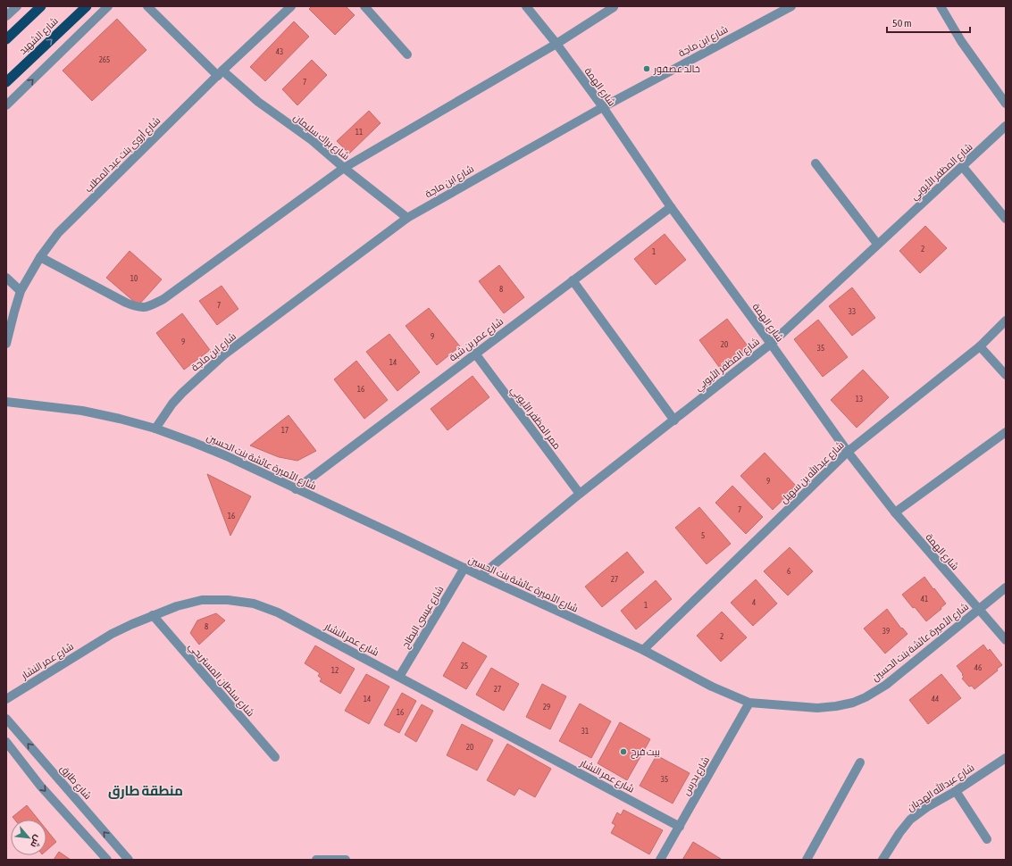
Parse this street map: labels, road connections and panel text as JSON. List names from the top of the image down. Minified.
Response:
{"streets":{"highway":["شارع الشهيد"],"street":["شارع ابن ماجة","شارع الهمة","شارع براك سليمان","شارع أروى بنت عبد المطلب","شارع المظفر الأيوبي","شارع عمر بن شبة","ممر المظفر الأيوبي","شارع الأميرة عائشة بنت الحسين","شارع عبدالله بن سهيل","شارع عيسى البطاح","شارع عمر النشار","شارع سلطان المستريحي","شارع بدرس","شارع طارق","شارع عبدالله الهدبان"]},"crossings":[["شارع ابن ماجة","شارع الهمة"],["شارع ابن ماجة","شارع براك سليمان"],["شارع ابن ماجة","شارع الأميرة عائشة بنت الحسين"],["شارع الهمة","شارع المظفر الأيوبي"],["شارع الهمة","شارع عمر بن شبة"],["شارع الهمة","شارع الأميرة عائشة بنت الحسين"],["شارع الهمة","شارع عبدالله بن سهيل"],["شارع براك سليمان","شارع أروى بنت عبد المطلب"],["شارع المظفر الأيوبي","ممر المظفر الأيوبي"],["شارع المظفر الأيوبي","شارع الأميرة عائشة بنت الحسين"],["شارع عمر بن شبة","ممر المظفر الأيوبي"],["شارع عمر بن شبة","شارع الأميرة عائشة بنت الحسين"],["شارع الأميرة عائشة بنت الحسين","شارع عبدالله بن سهيل"],["شارع الأميرة عائشة بنت الحسين","شارع عيسى البطاح"],["شارع الأميرة عائشة بنت الحسين","شارع بدرس"],["شارع عيسى البطاح","شارع عمر النشار"],["شارع عمر النشار","شارع سلطان المستريحي"],["شارع عمر النشار","شارع بدرس"]],"districts":["منطقة طارق"],"places":["خالد عصفور","بيت فرح"],"house_numbers":["43","265","7","11","2","1","10","8","7","33","9","9","20","35","14","16","13","17","9","7","16","5","6","27","41","4","1","8","39","2","25","46","12","27","14","44","29","16","31","20","35"],"scale_bar":"50 m","north":"bottom right"}
